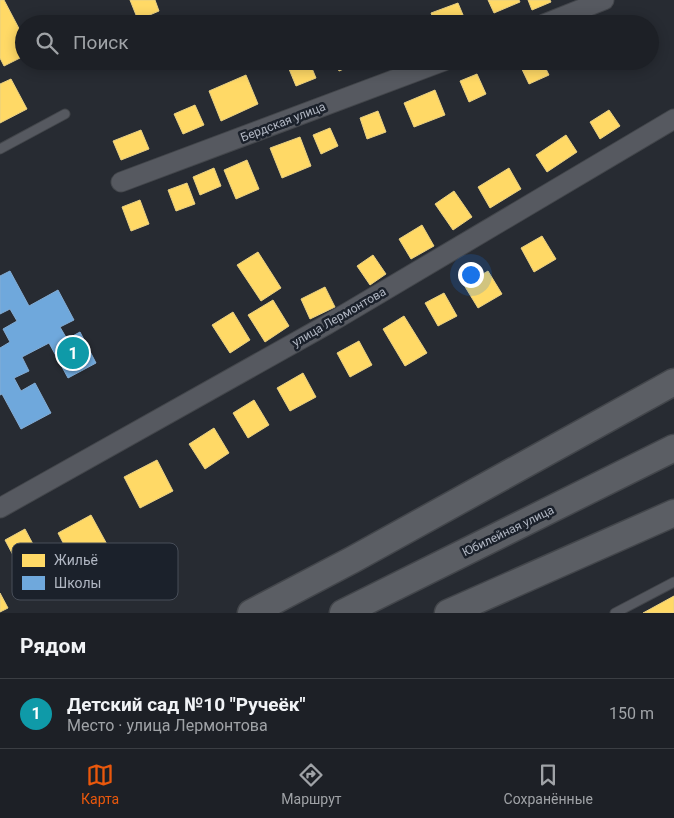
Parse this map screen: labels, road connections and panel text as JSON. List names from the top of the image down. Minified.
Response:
{"streets":{"main road":["Юбилейная улица"],"street":["Бердская улица","улица Лермонтова"]},"legend":["Жильё","Школы"],"page":{"search":"Поиск","pins":"1","heading":"Рядом","list":[{"mark":"1","name":"Детский сад №10 \"Ручеёк\"","note":"Место · улица Лермонтова","value":"150 m"}],"nav":["Карта","Маршрут","Сохранённые"]}}
